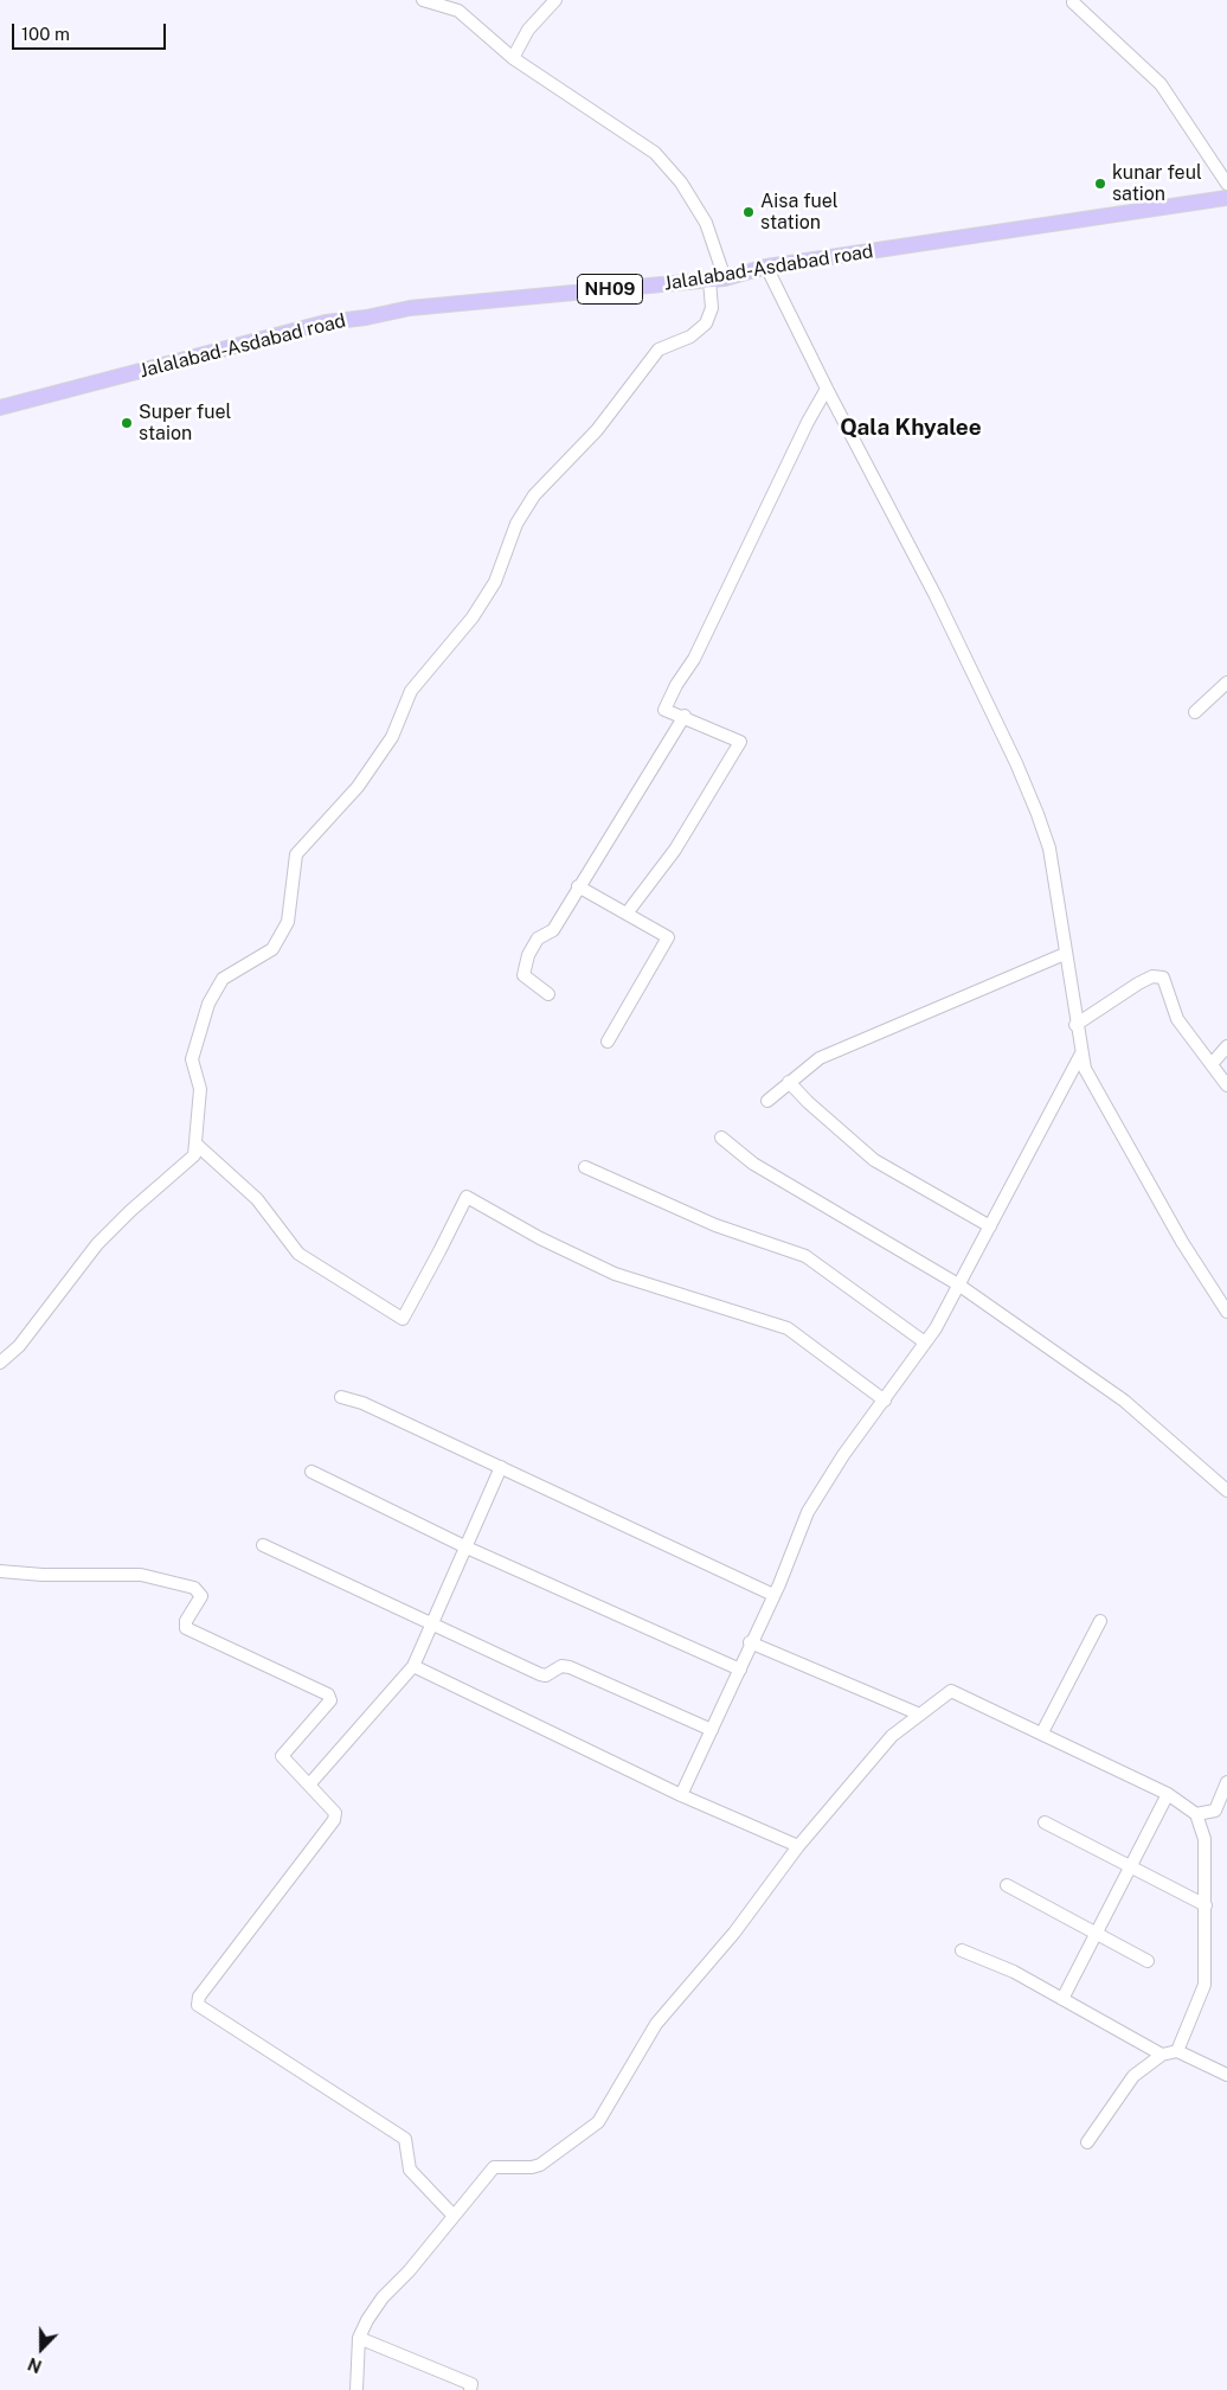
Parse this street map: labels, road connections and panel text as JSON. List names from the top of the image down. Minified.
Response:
{"streets":{"main road":["Jalalabad-Asdabad road","NH09"]},"districts":["Qala Khyalee"],"places":["kunar feul sation","Aisa fuel station","Super fuel staion"],"scale_bar":"100 m","north":"bottom"}
